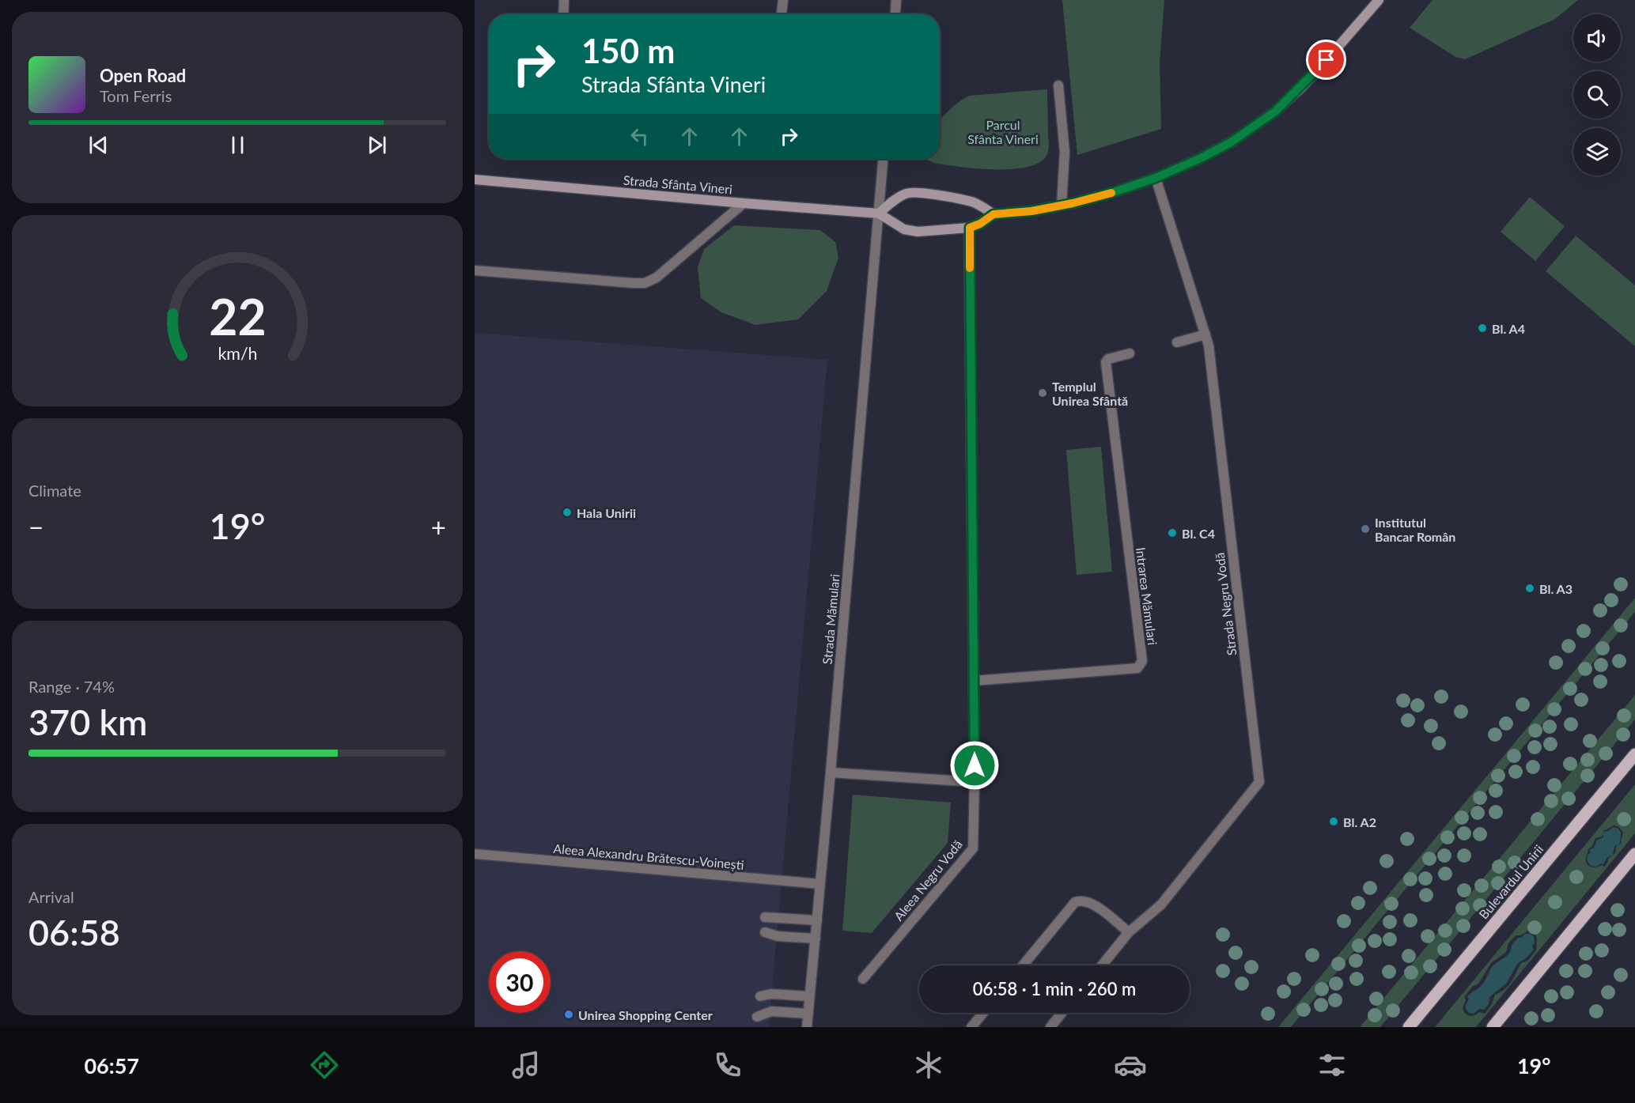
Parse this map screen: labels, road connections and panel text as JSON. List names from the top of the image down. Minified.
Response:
{"streets":{"main road":["Bulevardul Unirii"],"street":["Strada Sfânta Vineri","Intrarea Mămulari","Strada Negru Vodă","Strada Mămulari","Aleea Alexandru Brătescu-Voinești","Aleea Negru Vodă"]},"crossings":[["Strada Sfânta Vineri","Strada Negru Vodă"],["Strada Sfânta Vineri","Strada Mămulari"],["Strada Mămulari","Aleea Alexandru Brătescu-Voinești"]],"parks":["Parcul Sfânta Vineri"],"places":["Bl. A4","Templul Unirea Sfântă","Hala Unirii","Institutul Bancar Român","Bl. C4","Bl. A3","Bl. A2","Unirea Shopping Center"],"page":{"turn":["150 m","Strada Sfânta Vineri"],"song":["Open Road","Tom Ferris"],"tile":["Climate",["Range · 74%","370 km"],["Arrival","06:58"]],"heat":["−","19°","+"],"limit":"30","trip":"06:58 · 1 min · 260 m","tabs":["06:57","19°"],"gauge":["22","km/h"]}}
